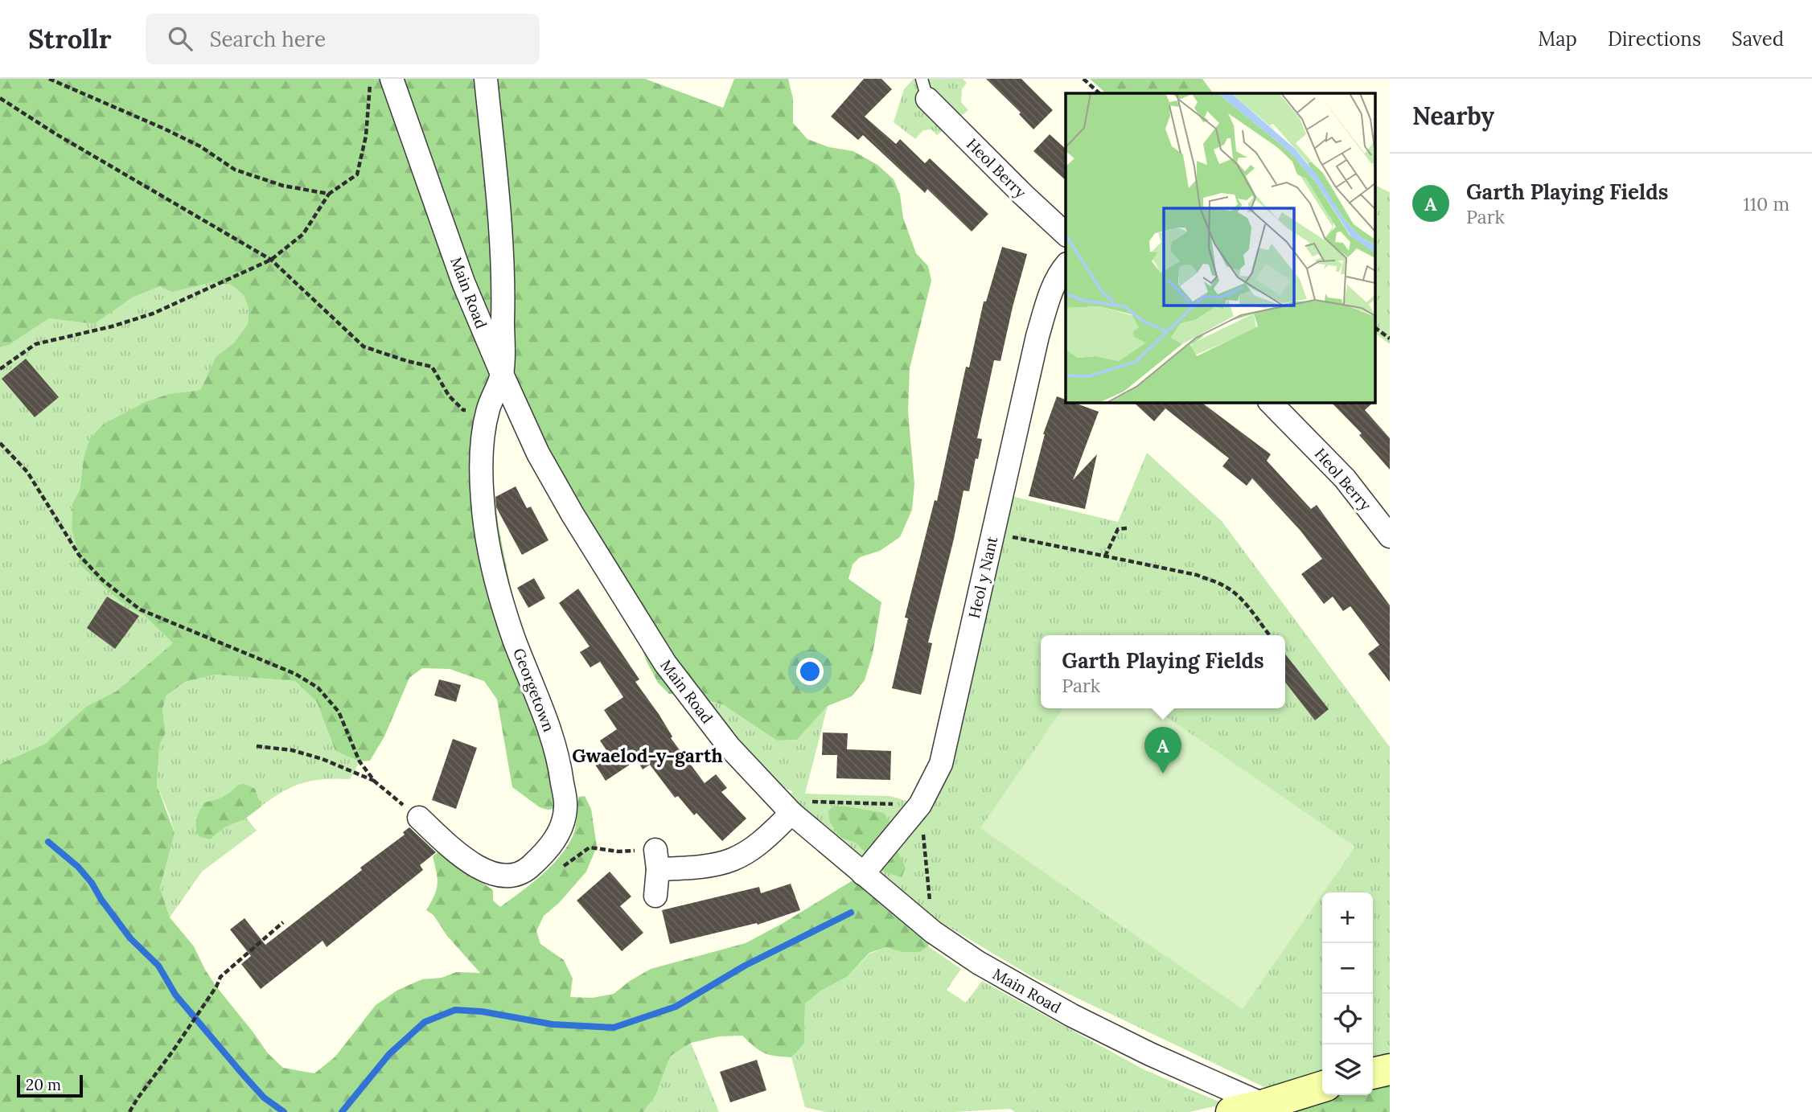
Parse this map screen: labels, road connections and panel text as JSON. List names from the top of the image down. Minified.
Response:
{"streets":{"street":["Heol Berry","Main Road","Heol y Nant","Georgetown"]},"crossings":[["Main Road","Heol y Nant"],["Main Road","Georgetown"]],"districts":["Gwaelod-y-garth"],"scale_bar":"20 m","page":{"header":"Strollr","search":"Search here","nav":["Map","Directions","Saved"],"heading":"Nearby","list":[{"mark":"A","name":"Garth Playing Fields","note":"Park","value":"110 m"}],"popup":["Garth Playing Fields","Park"],"pins":"A","map_buttons":["+","−"],"scale":"20 m"}}
